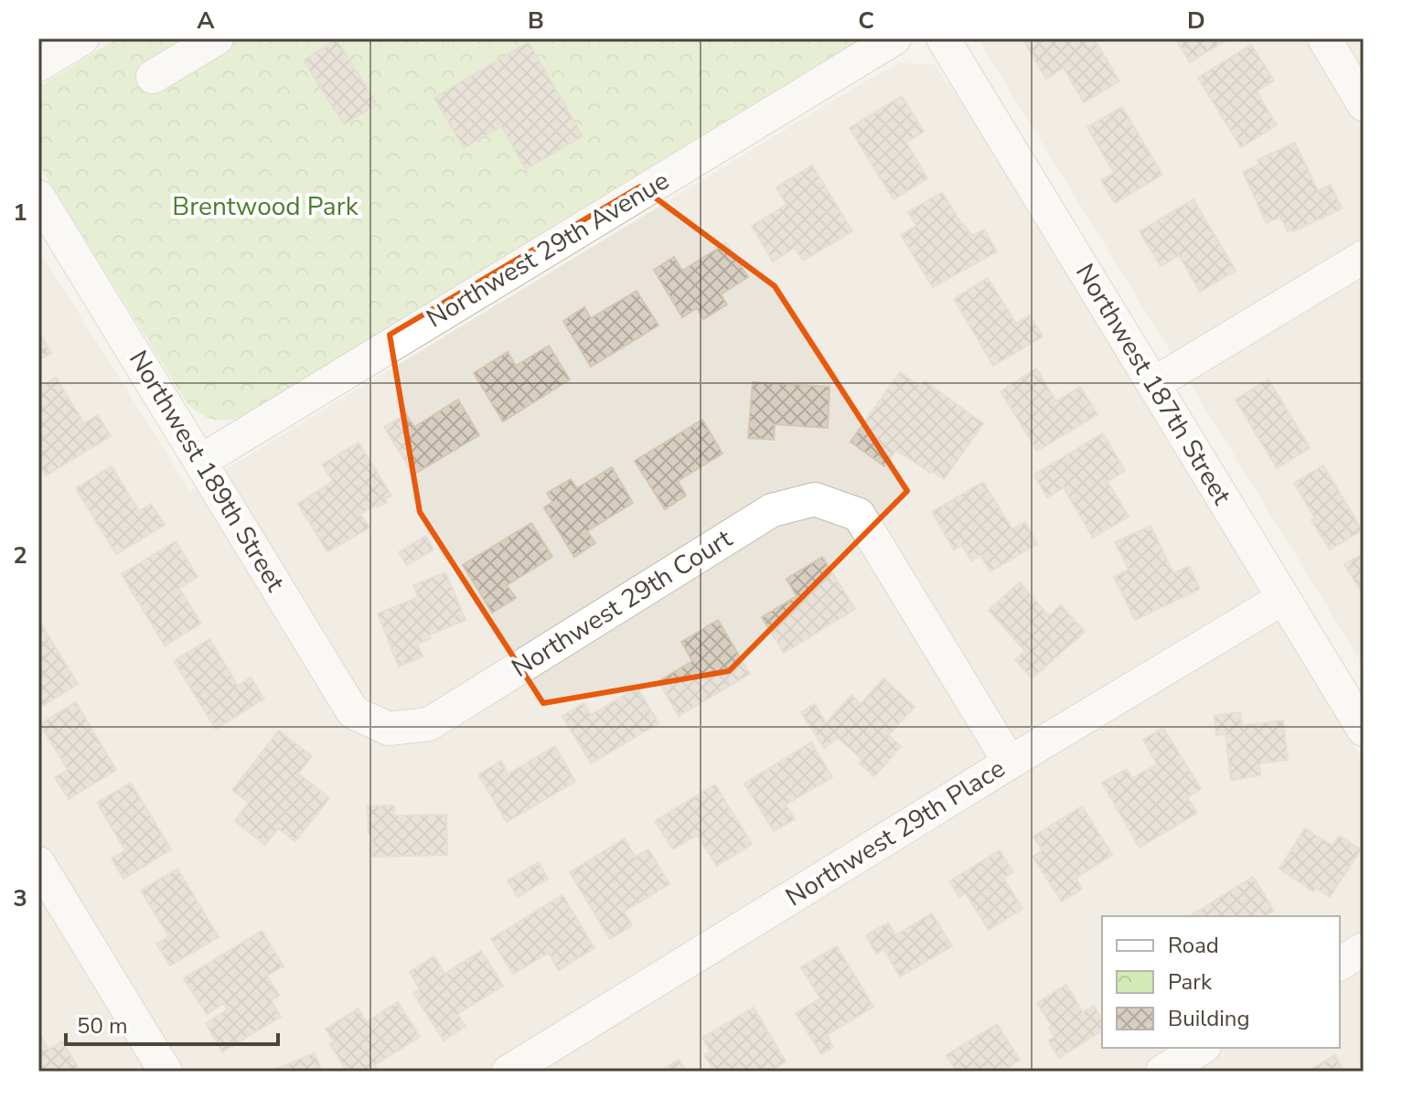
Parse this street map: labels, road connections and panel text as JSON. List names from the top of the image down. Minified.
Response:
{"streets":{"street":["Northwest 29th Avenue","Northwest 187th Street","Northwest 189th Street","Northwest 29th Court","Northwest 29th Place"]},"crossings":[["Northwest 29th Avenue","Northwest 189th Street"],["Northwest 187th Street","Northwest 29th Place"],["Northwest 189th Street","Northwest 29th Court"],["Northwest 29th Court","Northwest 29th Place"]],"parks":["Brentwood Park"],"legend":["Road","Park","Building"],"scale_bar":"50 m","grid":{"columns":["A","B","C","D"],"rows":["1","2","3"]}}
